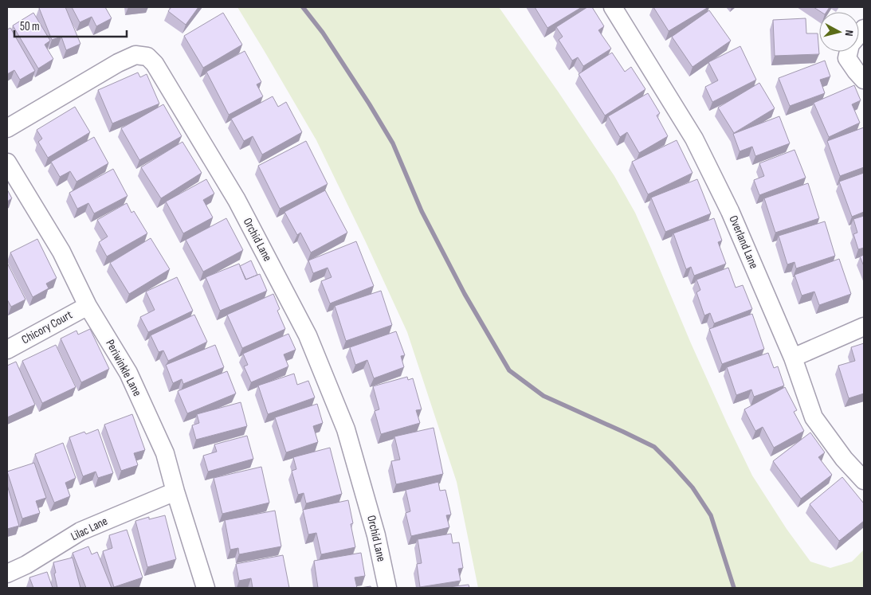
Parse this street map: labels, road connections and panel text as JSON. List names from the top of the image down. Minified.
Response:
{"streets":{"street":["Orchid Lane","Overland Lane","Chicory Court","Periwinkle Lane","Lilac Lane"]},"crossings":[["Chicory Court","Periwinkle Lane"],["Periwinkle Lane","Lilac Lane"]],"scale_bar":"50 m","north":"right"}
